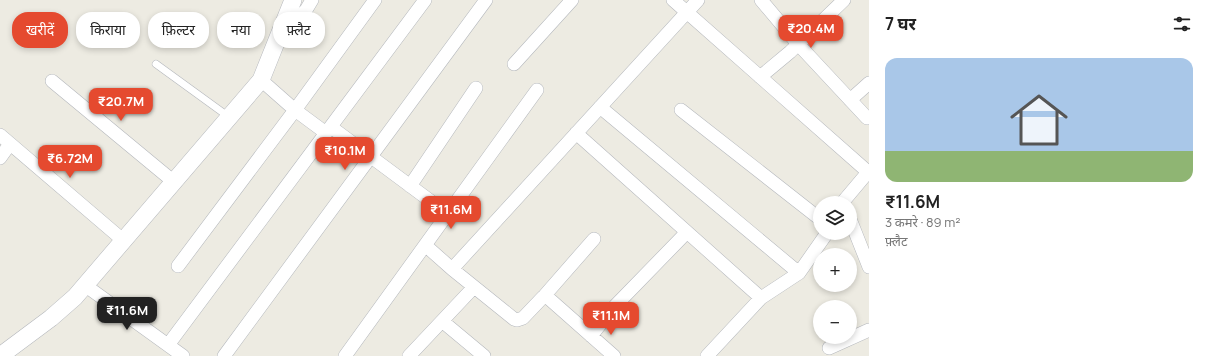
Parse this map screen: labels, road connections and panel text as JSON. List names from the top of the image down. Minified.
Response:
{"page":{"heading":"7 घर","chip":["खरीदें","किराया","फ़िल्टर","नया","फ़्लैट"],"price":["₹20.4M","₹20.7M","₹10.1M","₹6.72M","₹11.6M","₹11.6M","₹11.1M"],"list":[{"name":"₹11.6M","note":"3 कमरे · 89 m² · फ़्लैट"}],"map_buttons":["+","−"]}}
